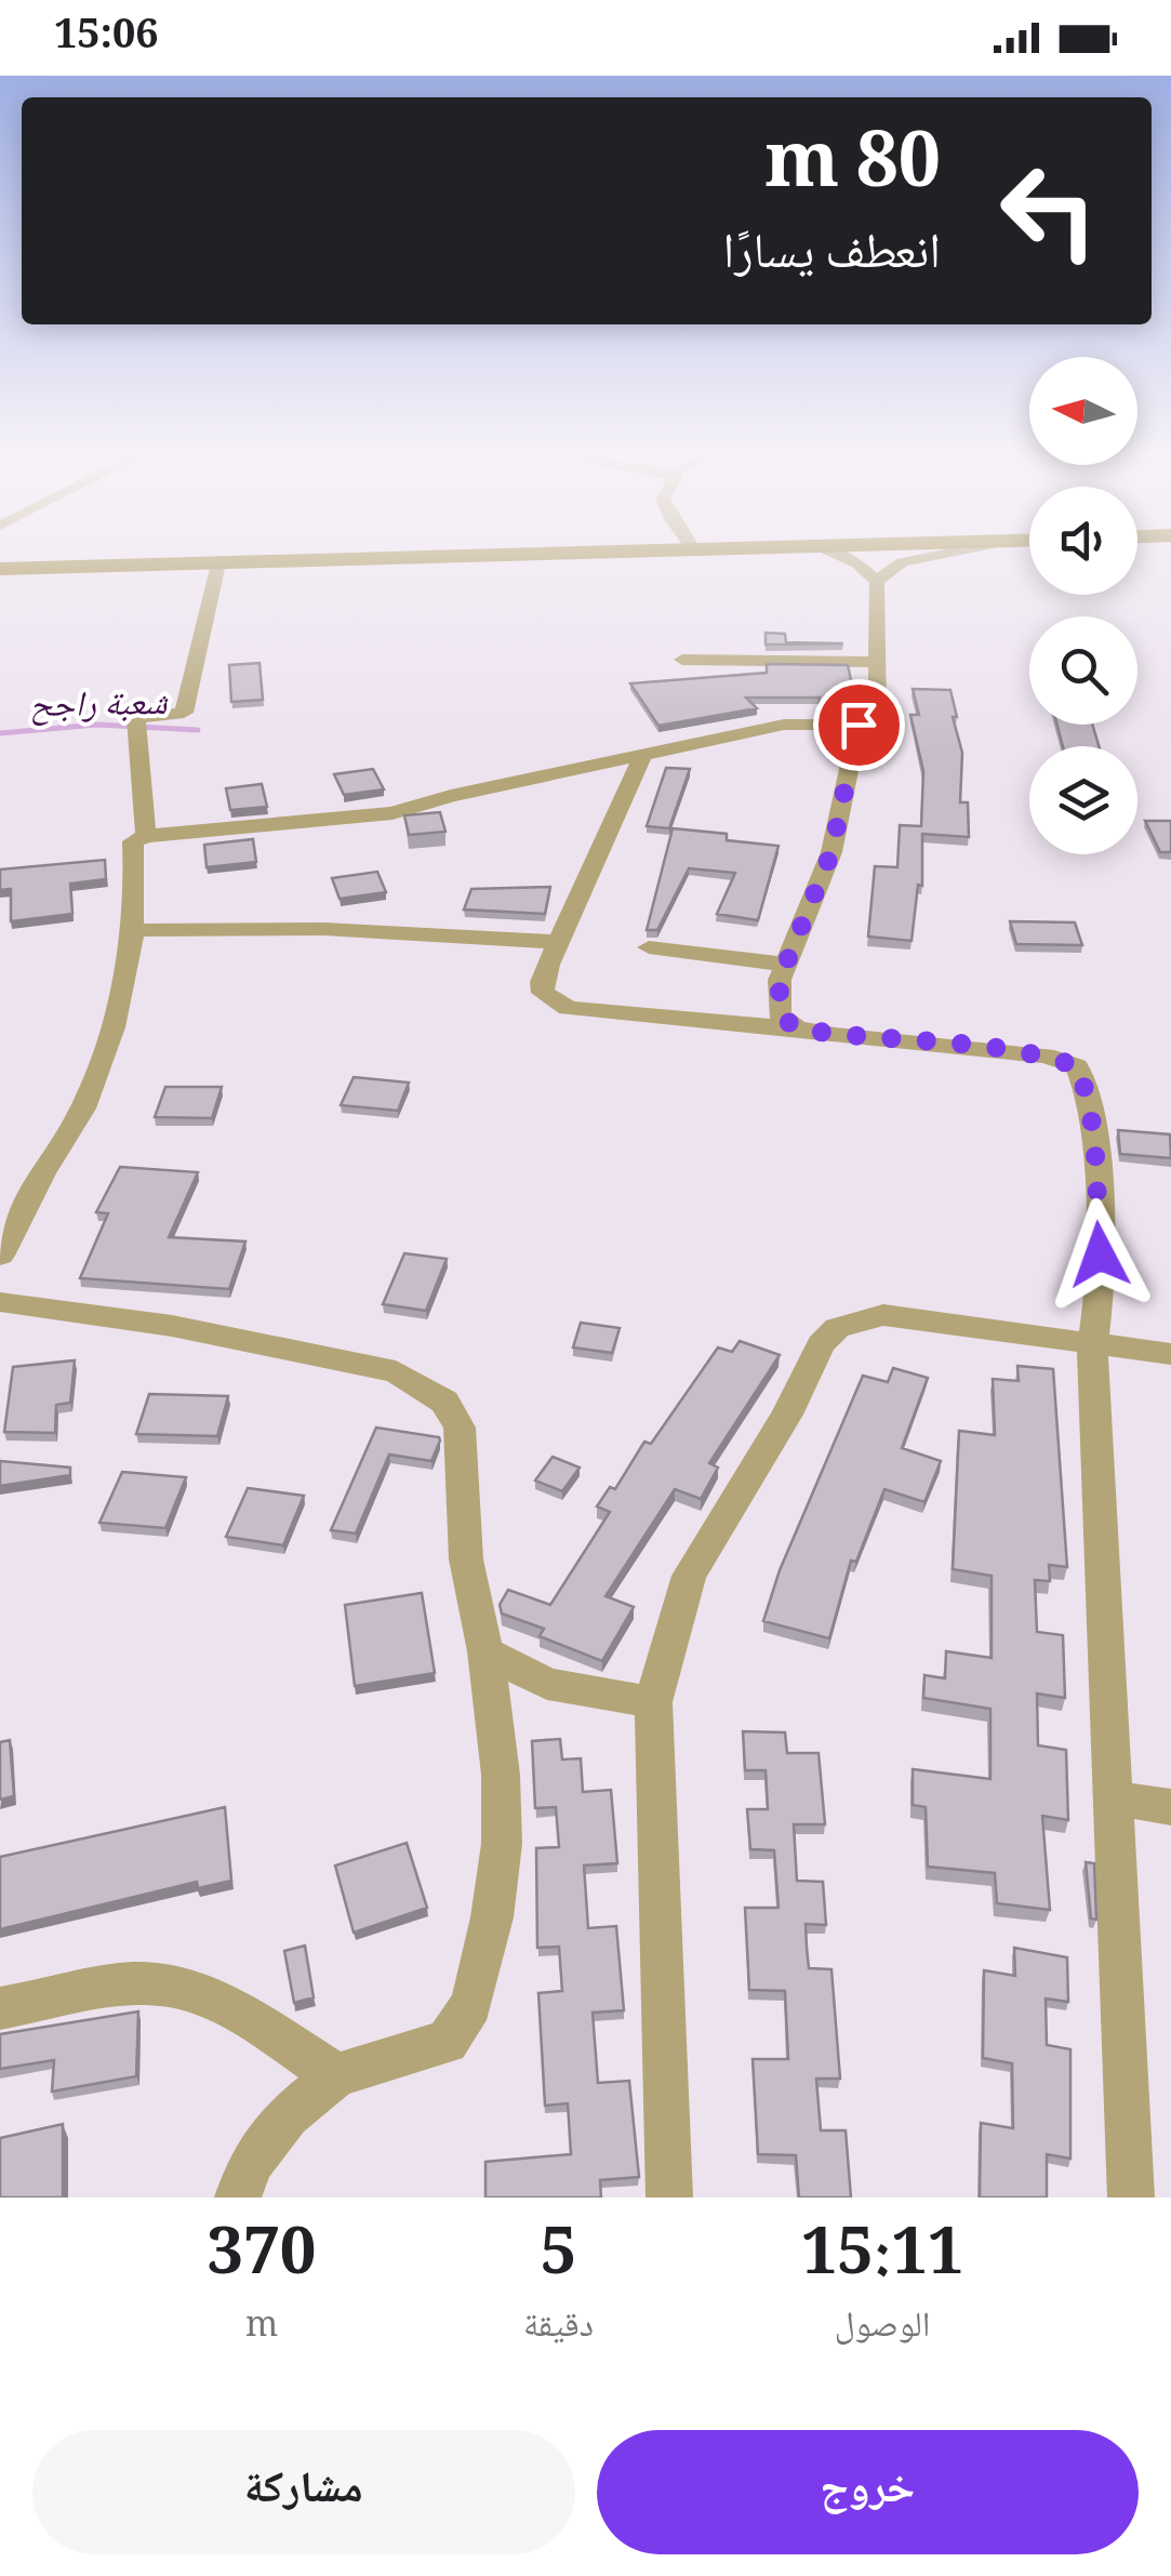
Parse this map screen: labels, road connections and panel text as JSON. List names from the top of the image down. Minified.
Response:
{"water":["شعبة راجح"],"north":"left","page":{"status":"15:06","turn":["80 m","انعطف يسارًا"],"eta":["15:11","الوصول","5","دقيقة","370","m"],"buttons":["خروج","مشاركة"]}}
